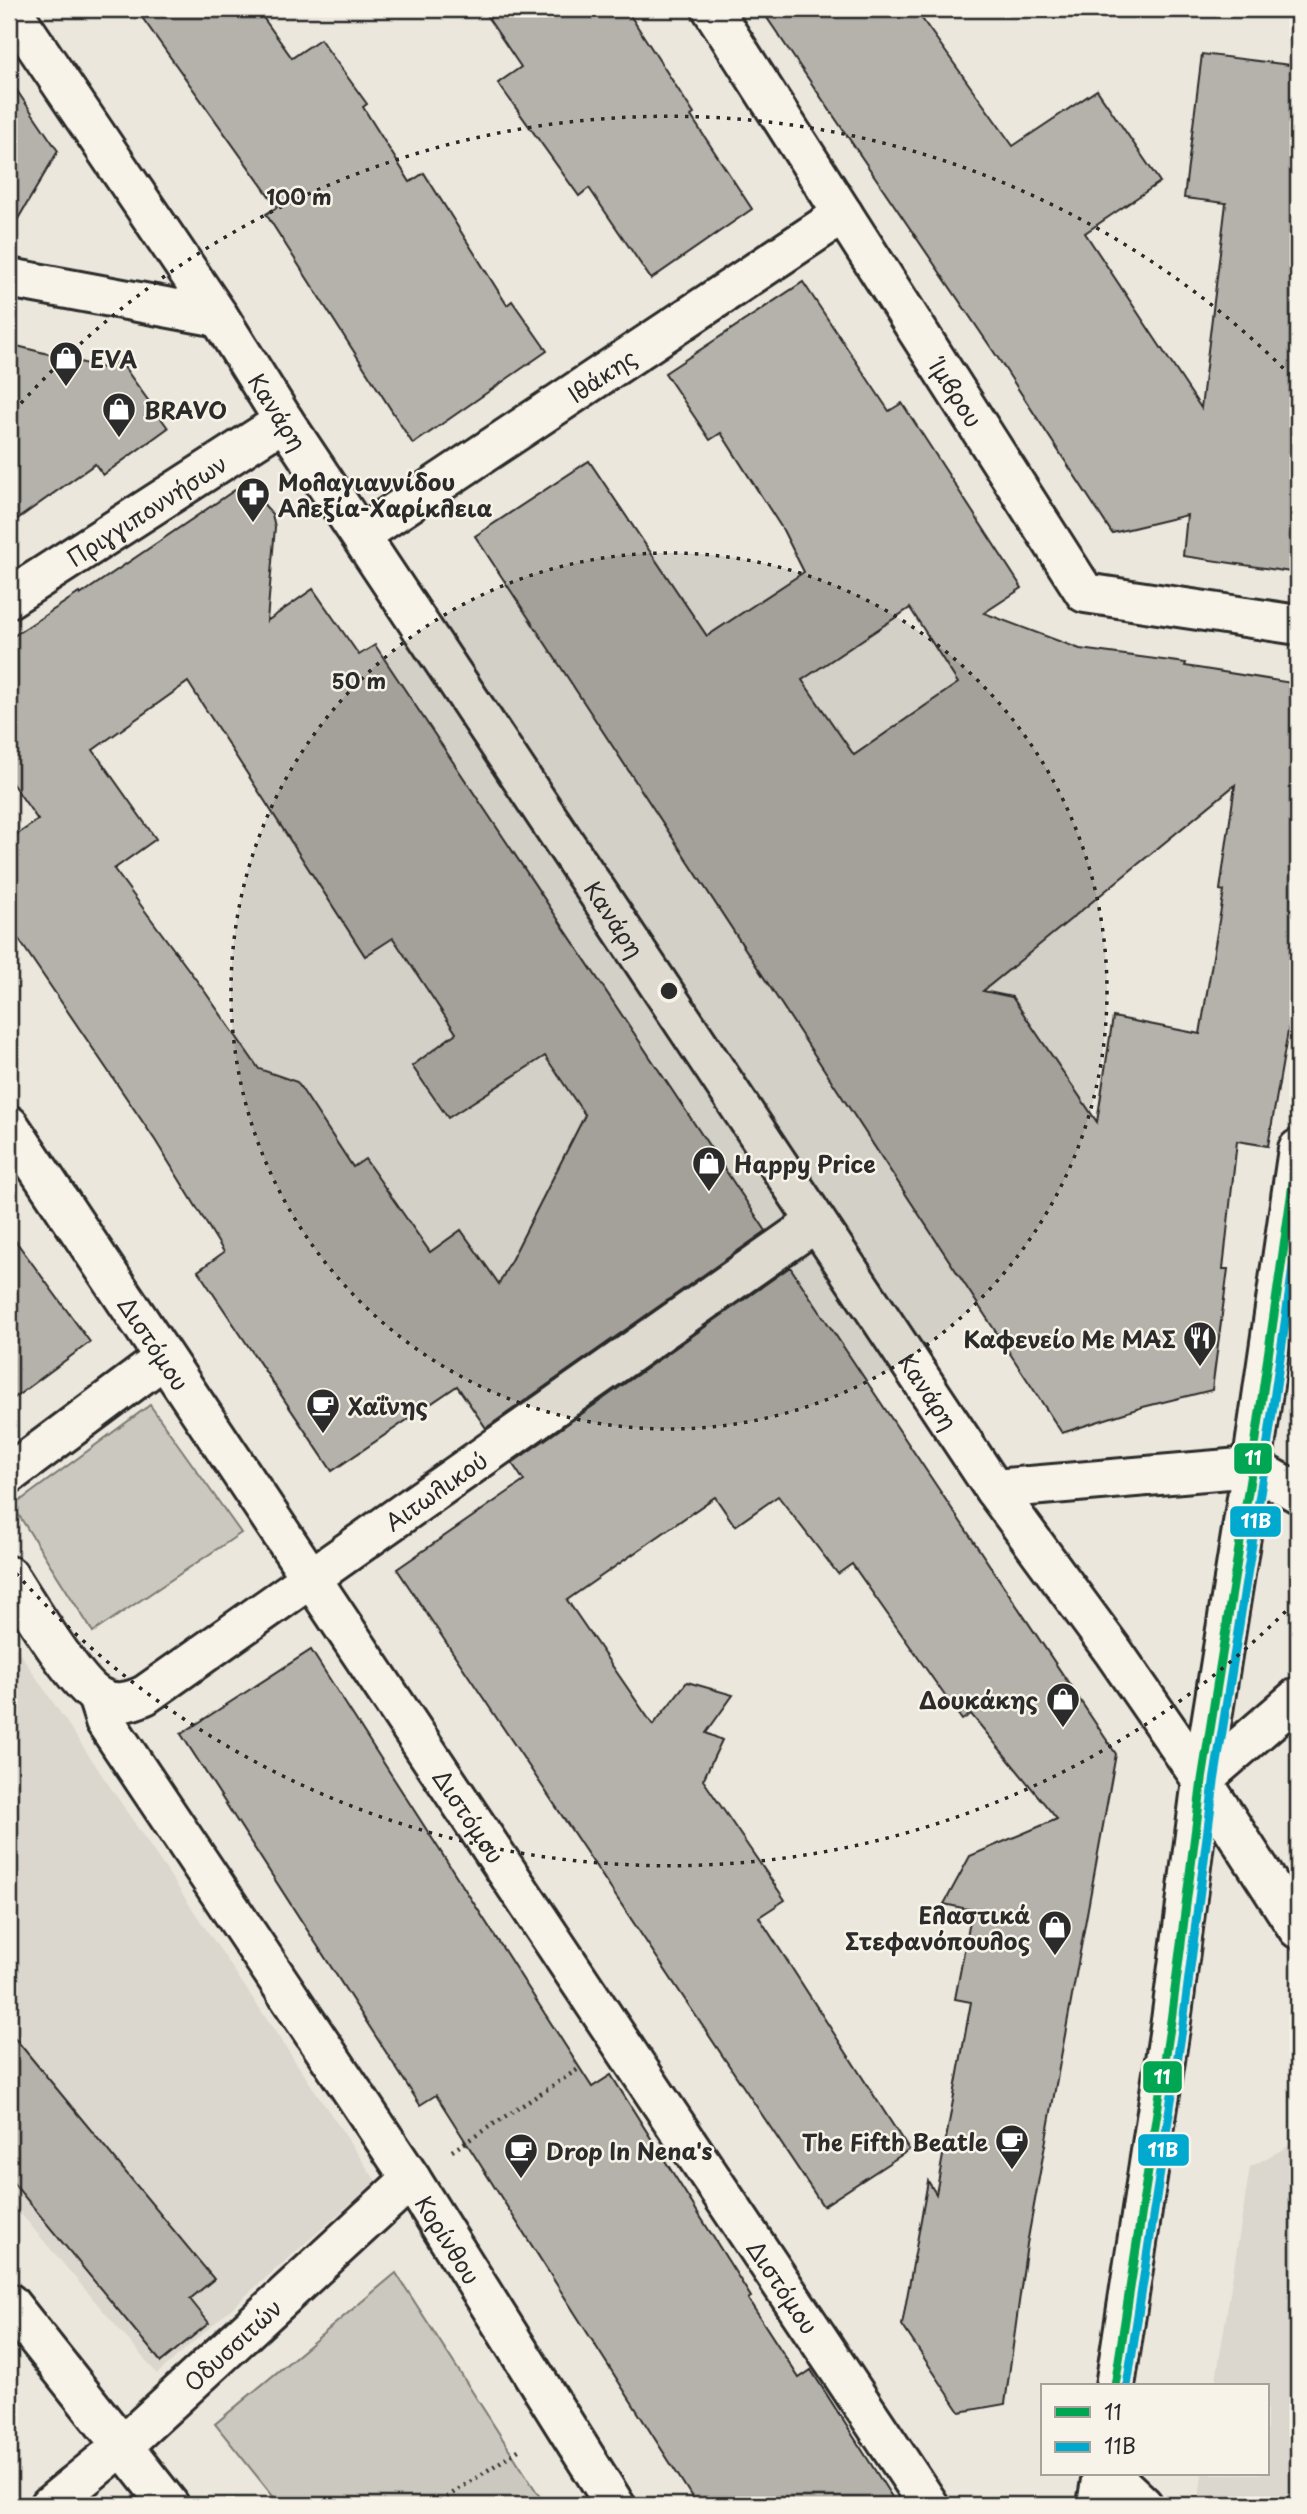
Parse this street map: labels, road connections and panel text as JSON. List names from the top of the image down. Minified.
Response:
{"streets":{"street":["Ιθάκης","Ίμβρου","Κανάρη","Πριγγιποννήσων","Διστόμου","Αιτωλικού","Κορίνθου","Οδυσσιτών"]},"crossings":[["Ιθάκης","Ίμβρου"],["Ιθάκης","Κανάρη"],["Κανάρη","Πριγγιποννήσων"],["Κανάρη","Αιτωλικού"],["Διστόμου","Αιτωλικού"],["Αιτωλικού","Κορίνθου"],["Κορίνθου","Οδυσσιτών"]],"places":{"shop":["EVA","BRAVO","Happy Price","Δουκάκης","Ελαστικά Στεφανόπουλος"],"pharmacy":["Μολαγιαννίδου Αλεξία-Χαρίκλεια"],"restaurant":["Καφενείο Με ΜΑΣ"],"cafe":["Χαΐνης","The Fifth Beatle","Drop In Nena's"]},"lines":["transit line 11","transit line 11Β"],"legend":["11","11Β"],"rings":["100 m","50 m"]}
